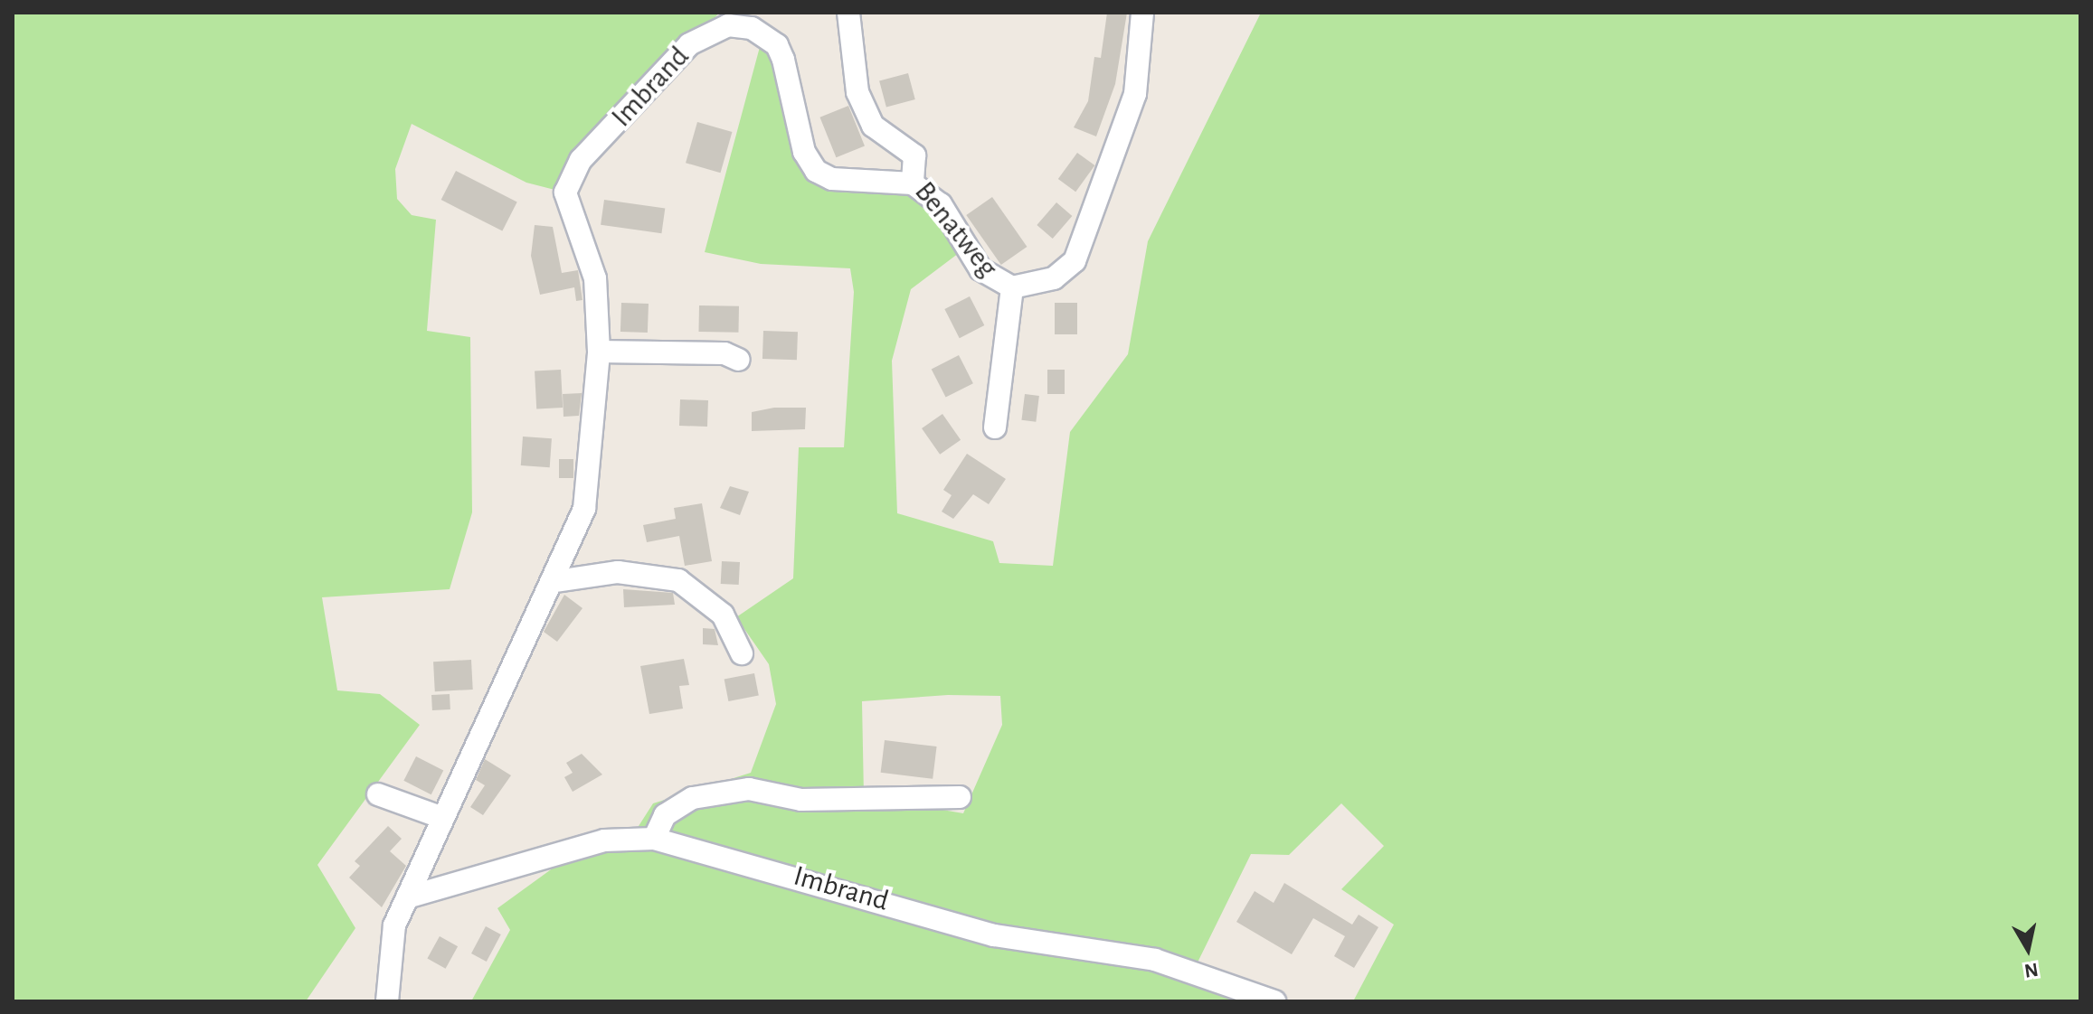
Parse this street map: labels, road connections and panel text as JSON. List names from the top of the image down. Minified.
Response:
{"streets":{"street":["Imbrand","Benatweg"]},"crossings":[["Imbrand","Benatweg"]],"north":"bottom"}
